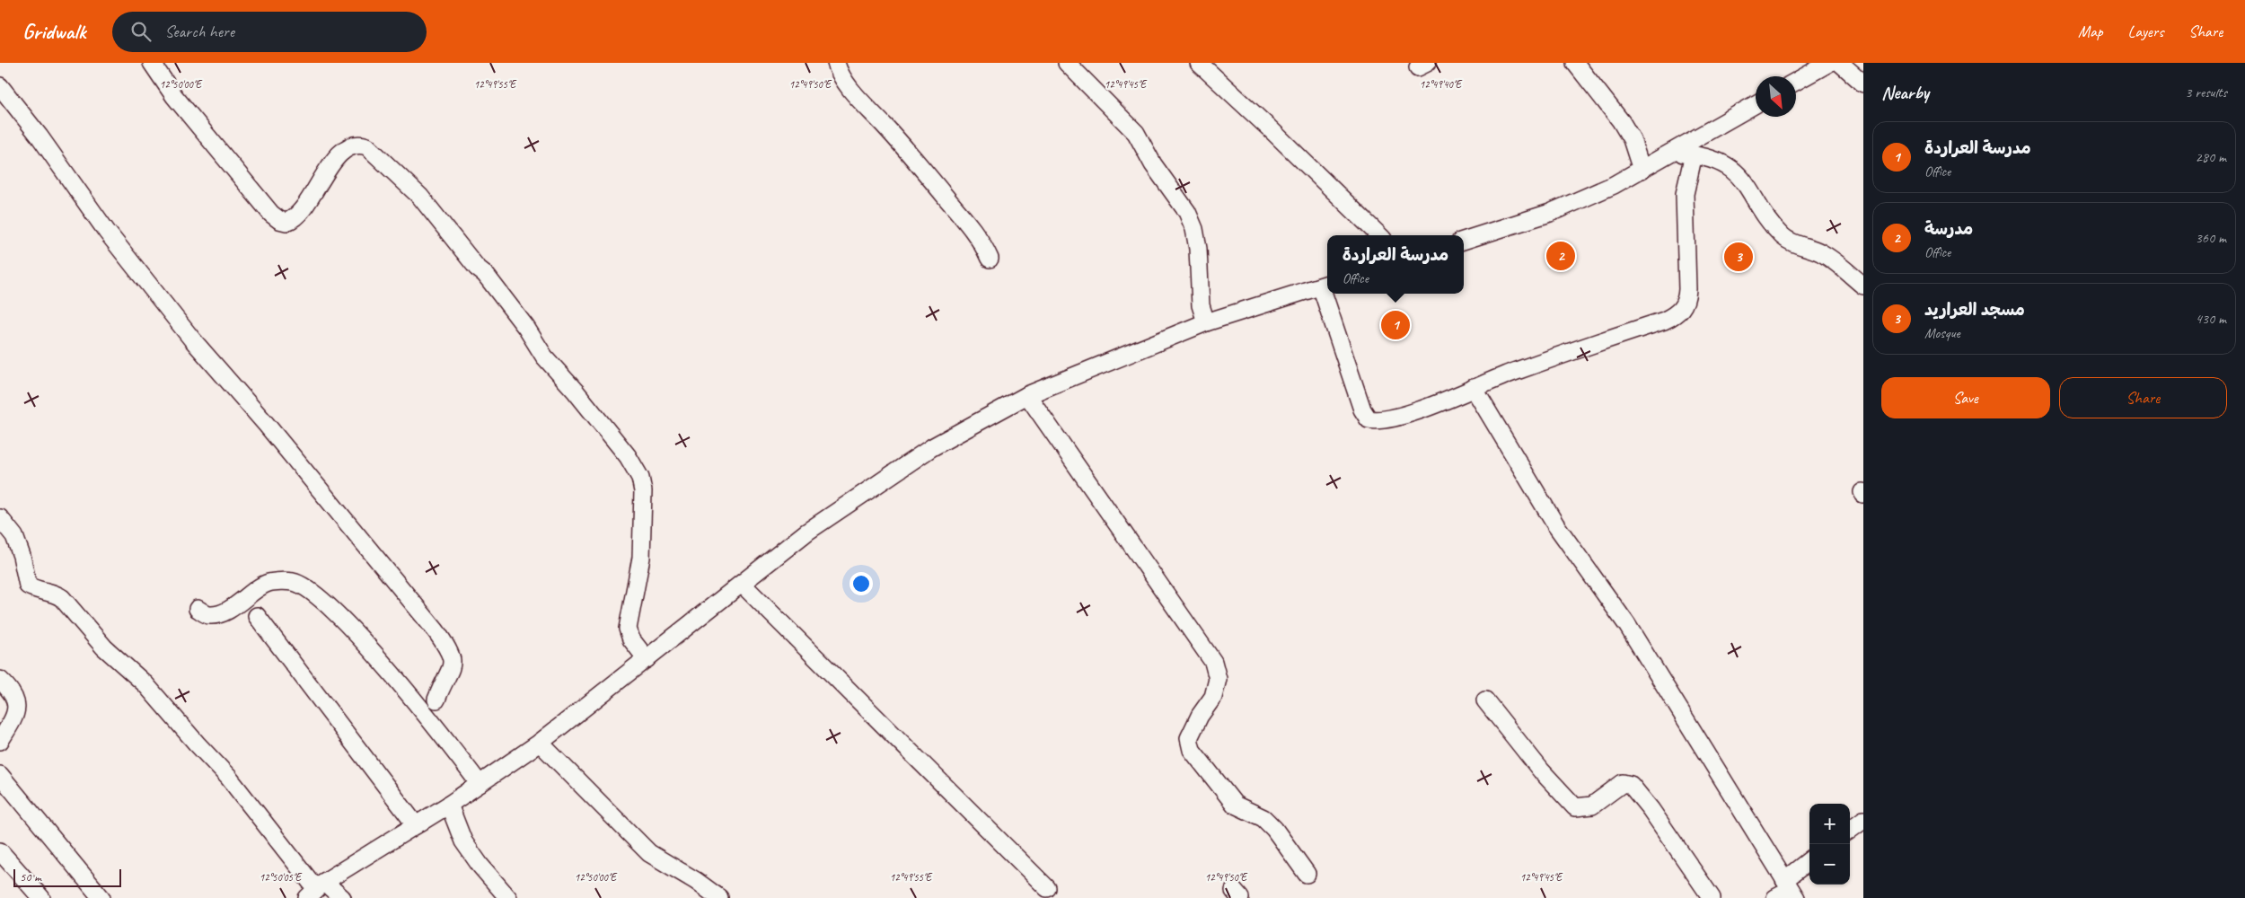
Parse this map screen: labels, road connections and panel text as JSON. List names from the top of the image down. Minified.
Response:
{"scale_bar":"50 m","north":"bottom right","page":{"header":"Gridwalk","search":"Search here","nav":["Map","Layers","Share"],"heading":["Nearby","3 results"],"list":[{"mark":"1","name":"مدرسة العراردة","note":"Office","value":"280 m"},{"mark":"2","name":"مدرسة","note":"Office","value":"360 m"},{"mark":"3","name":"مسجد العراريد","note":"Mosque","value":"430 m"}],"popup":["مدرسة العراردة","Office"],"pins":["2","3","1"],"buttons":["Save","Share"],"map_buttons":["+","−"],"scale":"50 m"},"coordinates":["12°50'00\"E","12°49'55\"E","12°49'50\"E","12°49'45\"E","12°49'40\"E","12°50'05\"E"]}
